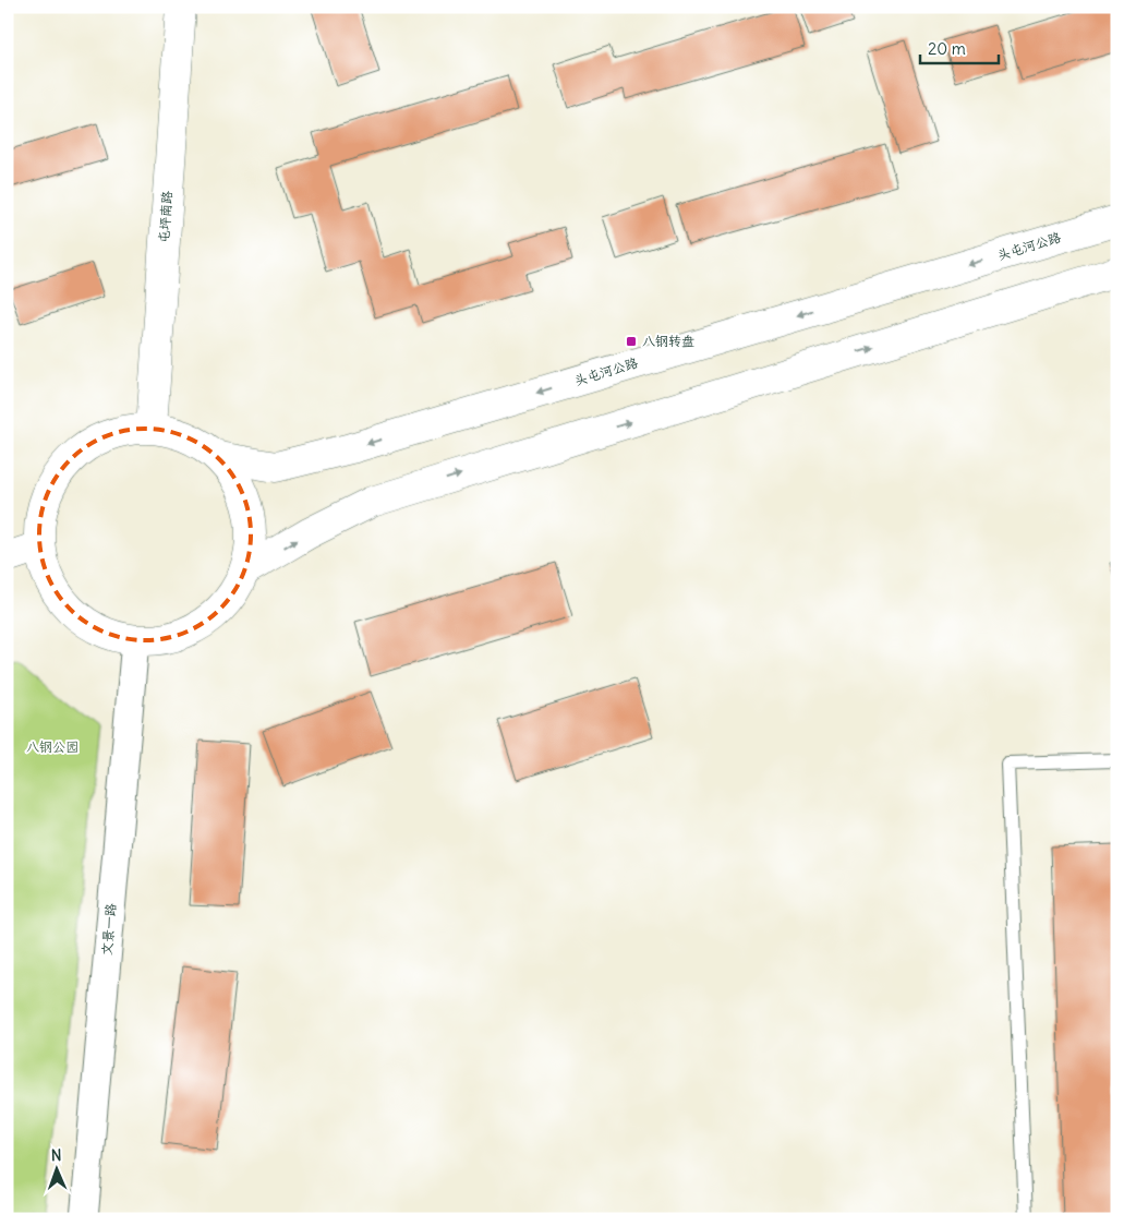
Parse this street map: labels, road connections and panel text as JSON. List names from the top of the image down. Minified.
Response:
{"streets":{"main road":["屯坪南路","头屯河公路"],"street":["文景一路"]},"parks":["八钢公园"],"places":{"transit":["八钢转盘"]},"scale_bar":"20 m","north":"top"}
